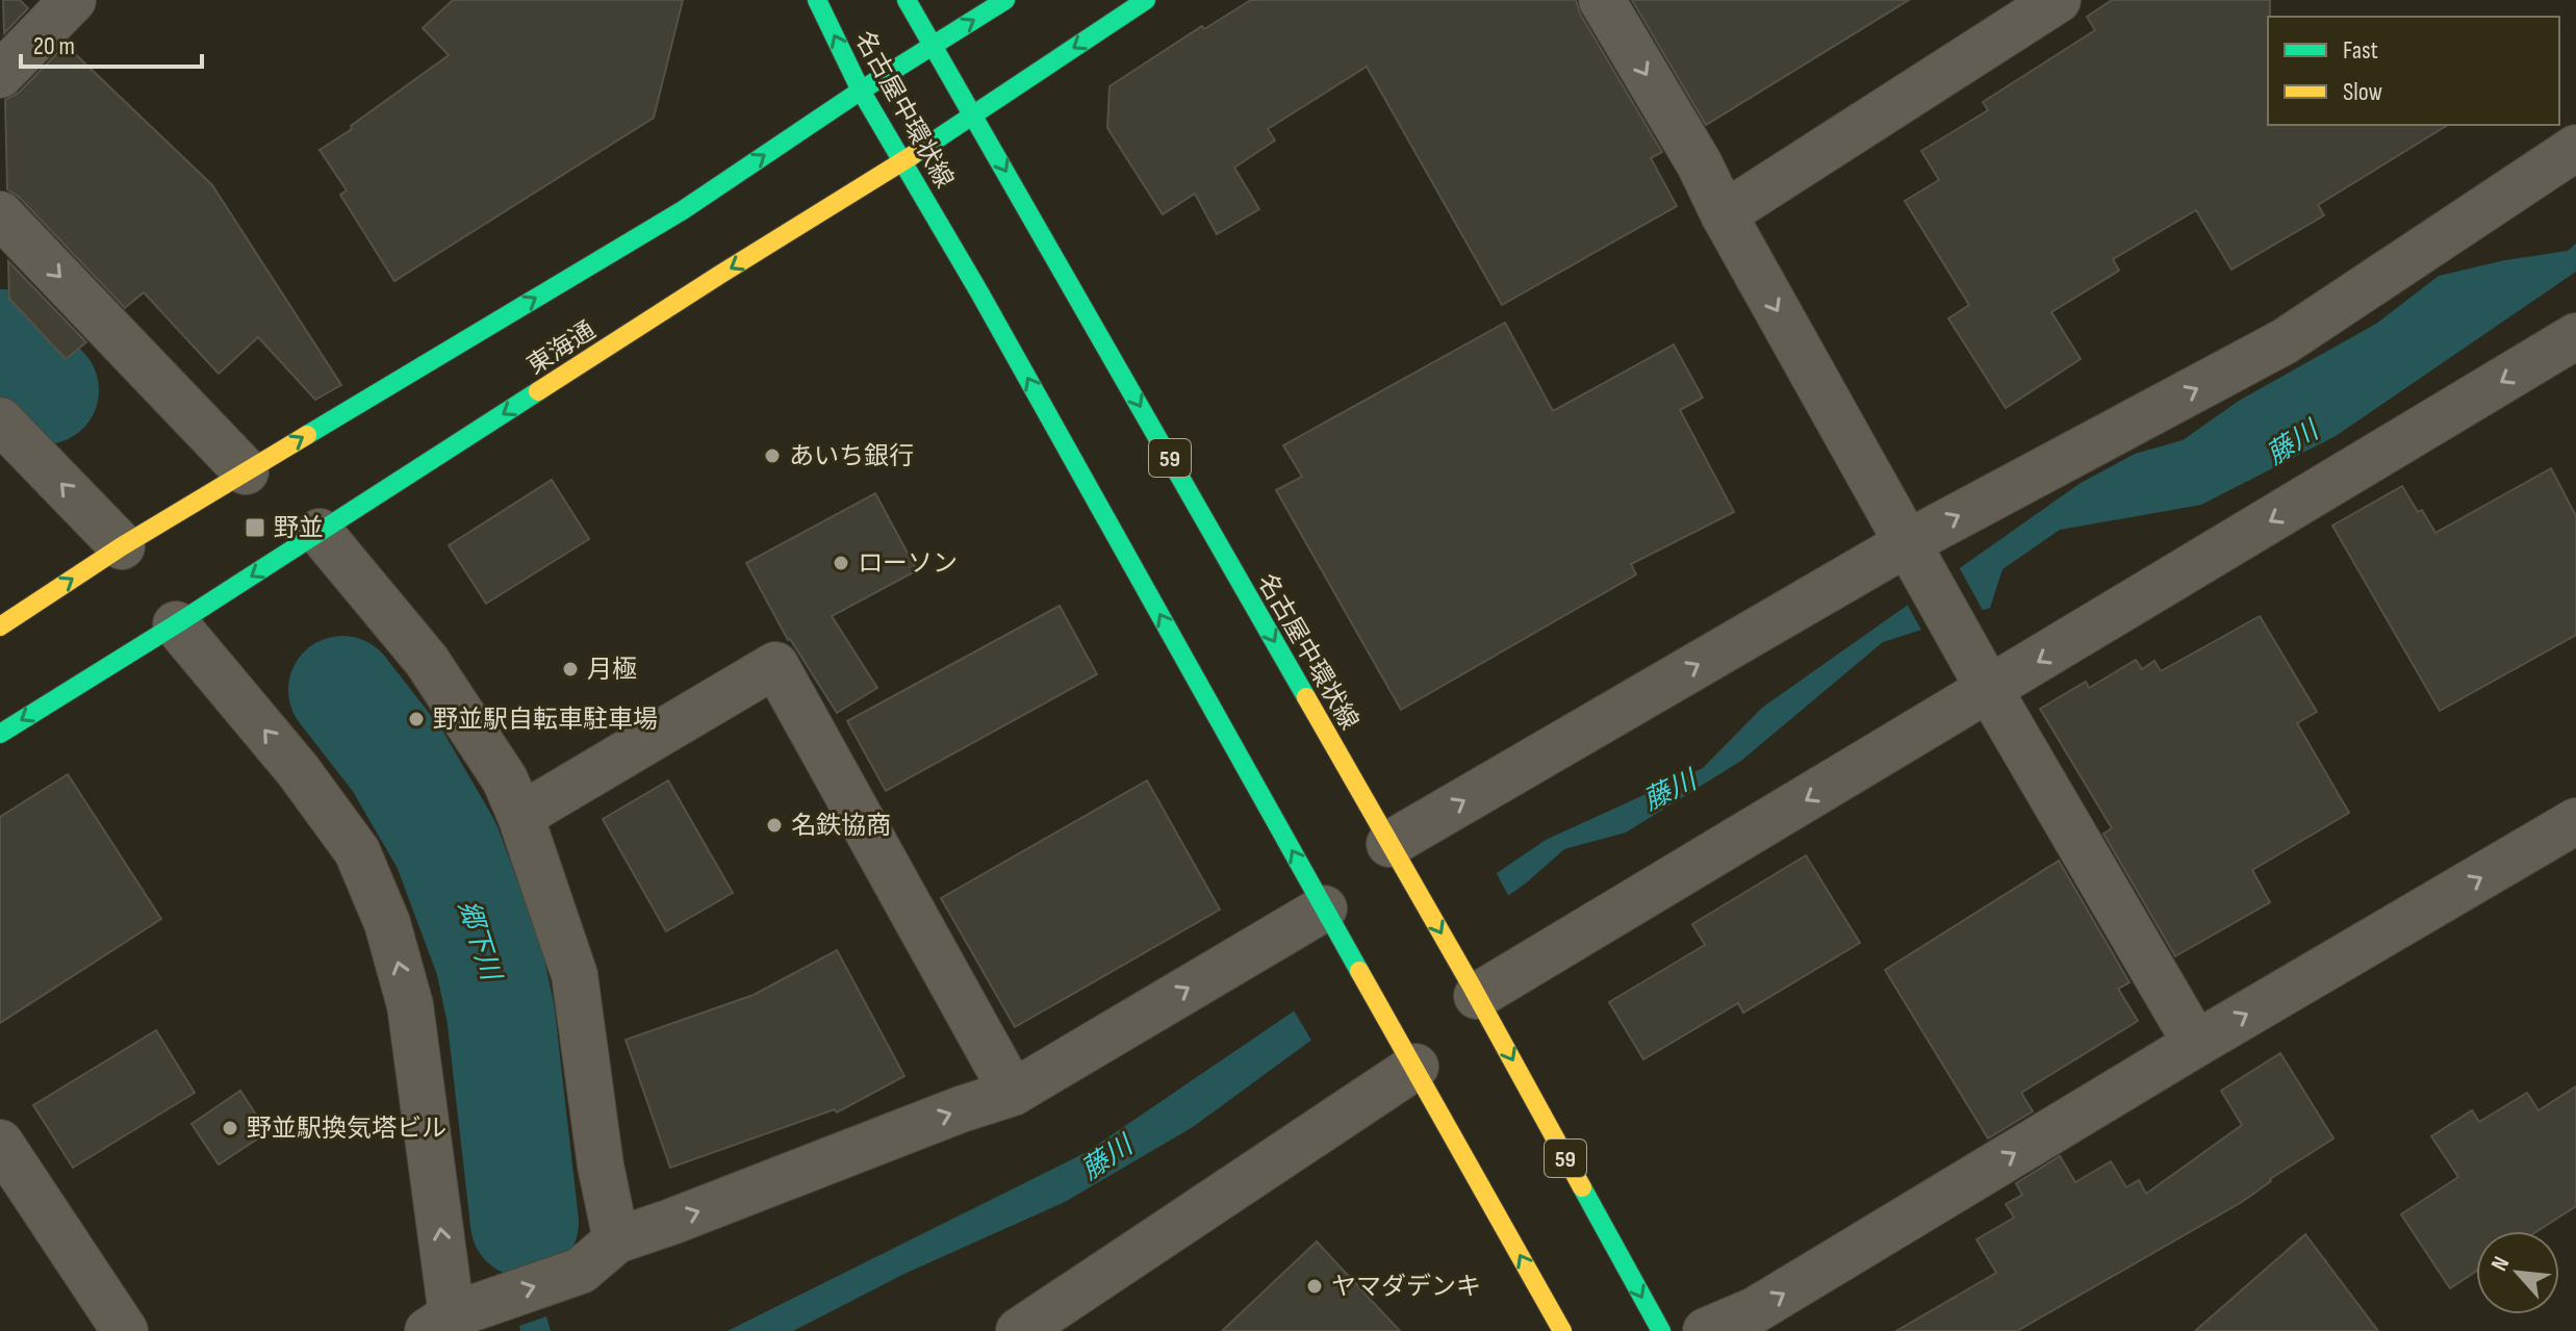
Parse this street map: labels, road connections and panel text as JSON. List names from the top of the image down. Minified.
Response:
{"streets":{"main road":["名古屋中環状線","東海通","59"]},"crossings":[["名古屋中環状線","東海通"]],"water":["藤川","郷下川"],"places":{"other":["あいち銀行","ローソン","月極","野並駅自転車駐車場","名鉄協商","野並駅換気塔ビル","ヤマダデンキ"],"transit":["野並"]},"legend":["Fast","Slow"],"scale_bar":"20 m","north":"top left"}
